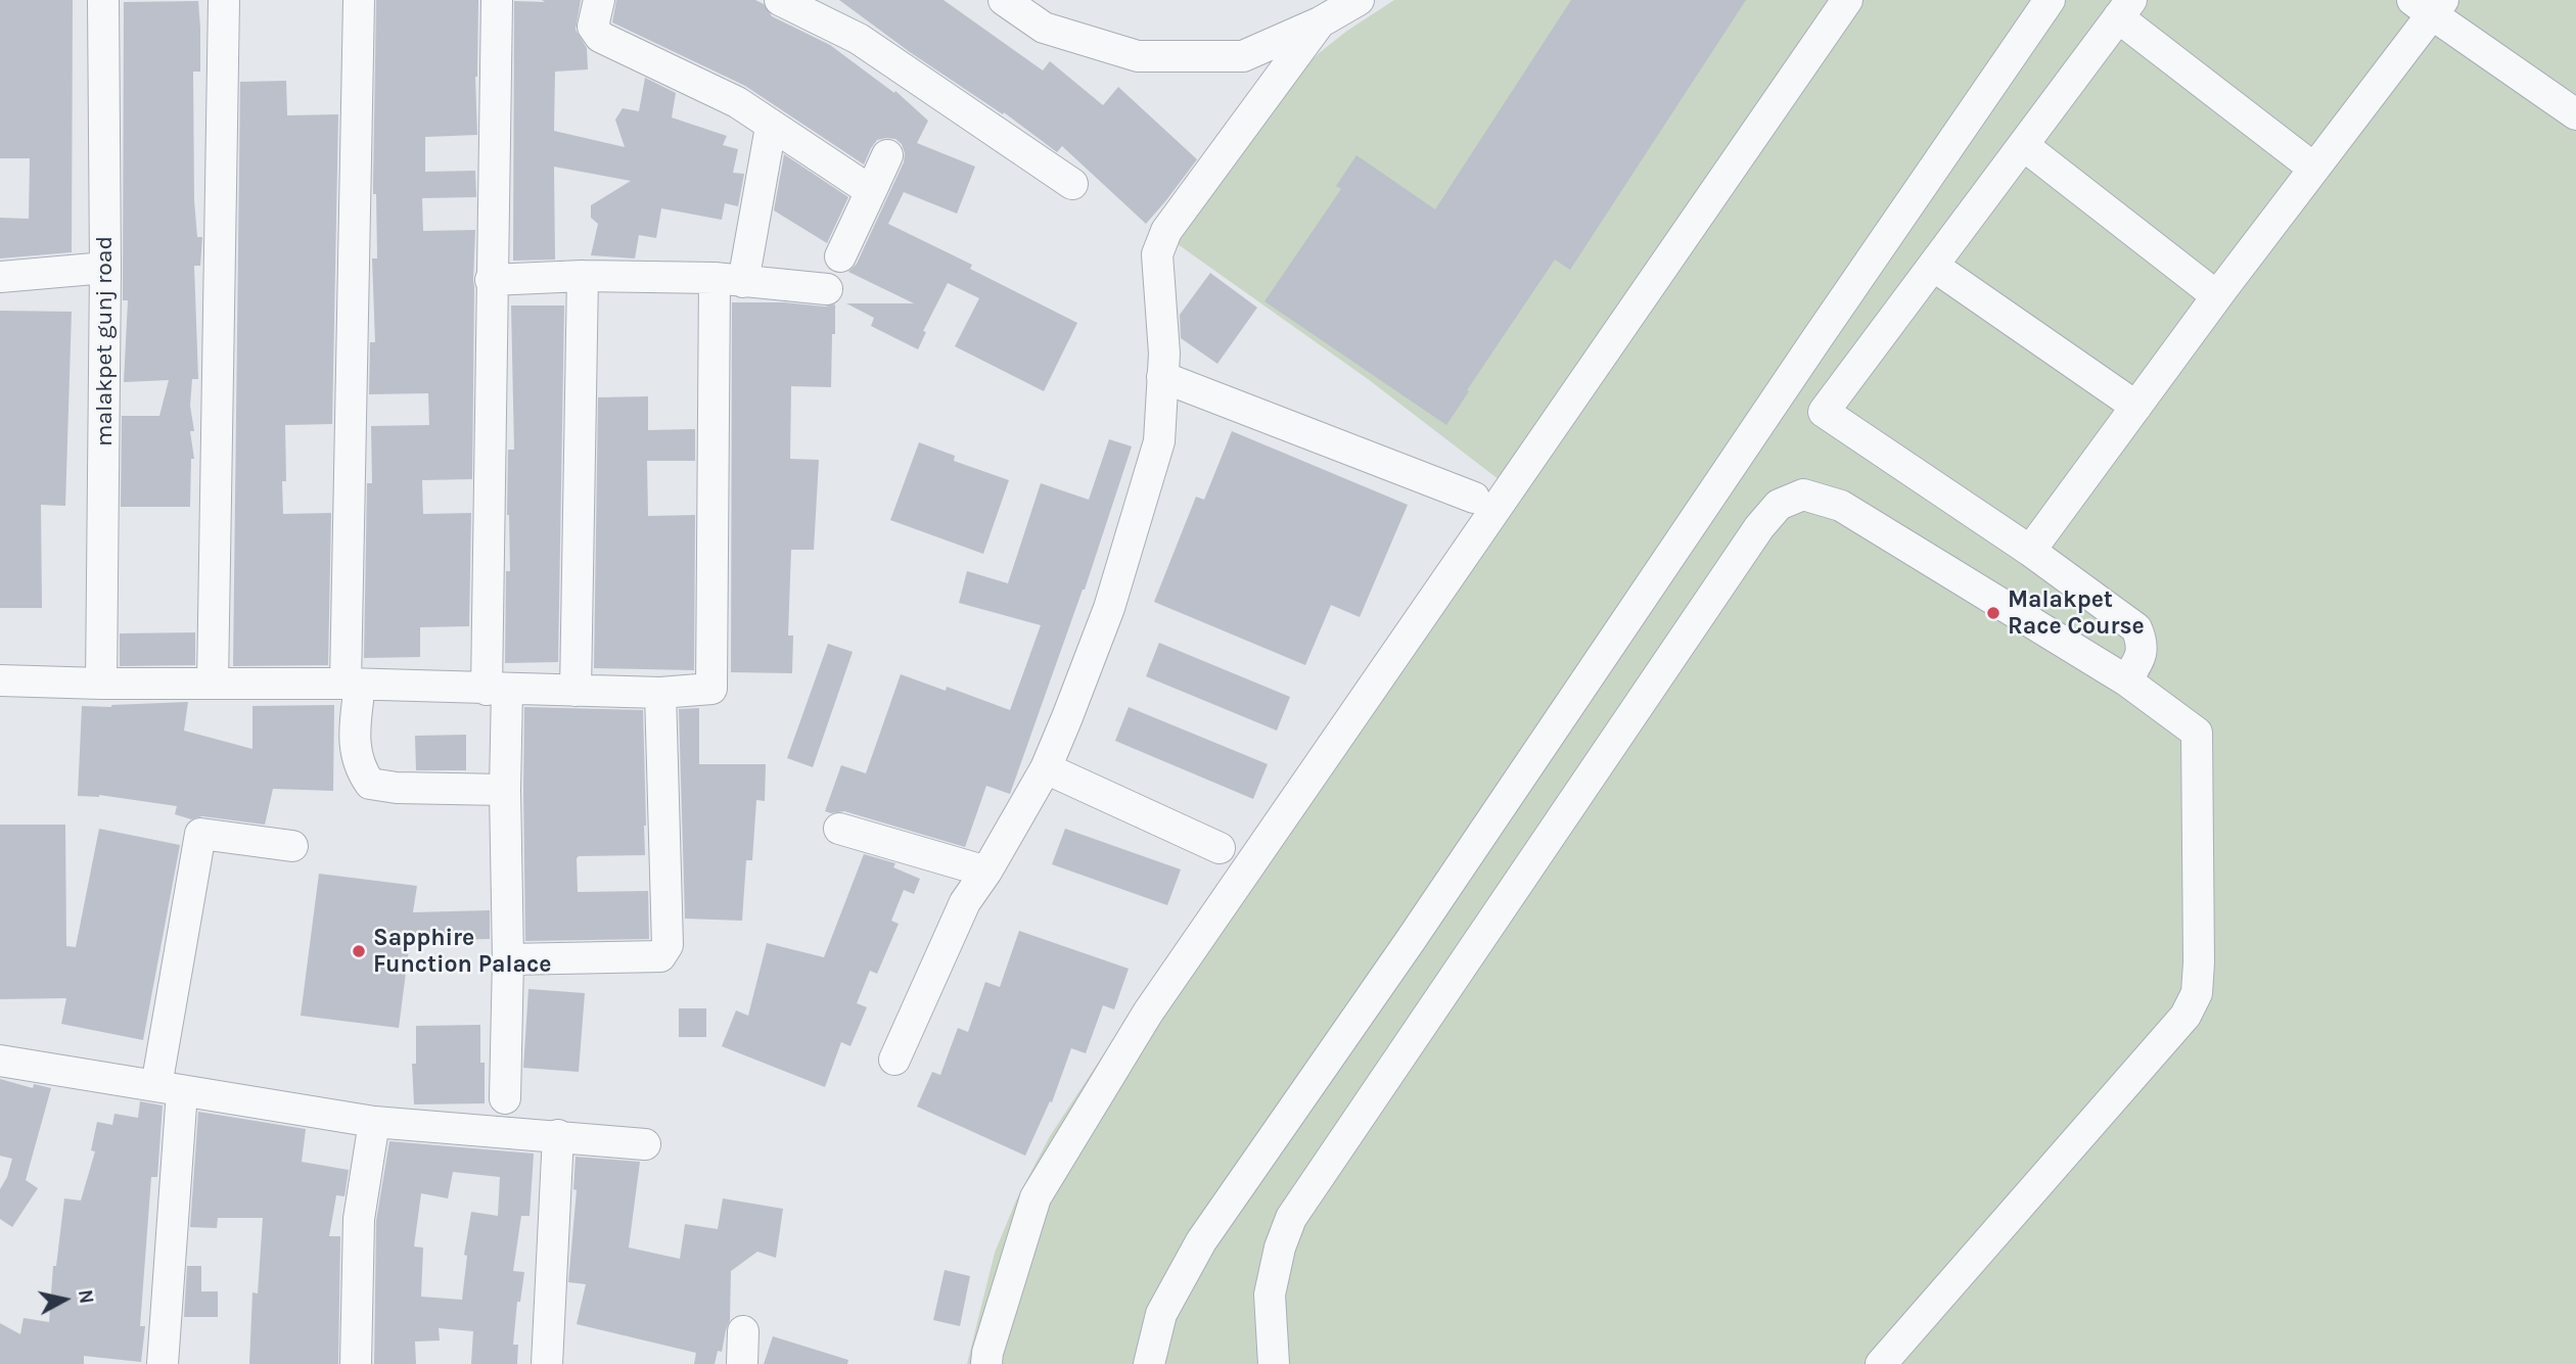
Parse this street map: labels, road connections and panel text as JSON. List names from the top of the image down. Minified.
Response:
{"streets":{"street":["malakpet gunj road"]},"places":["Malakpet Race Course","Sapphire Function Palace"],"north":"right"}
